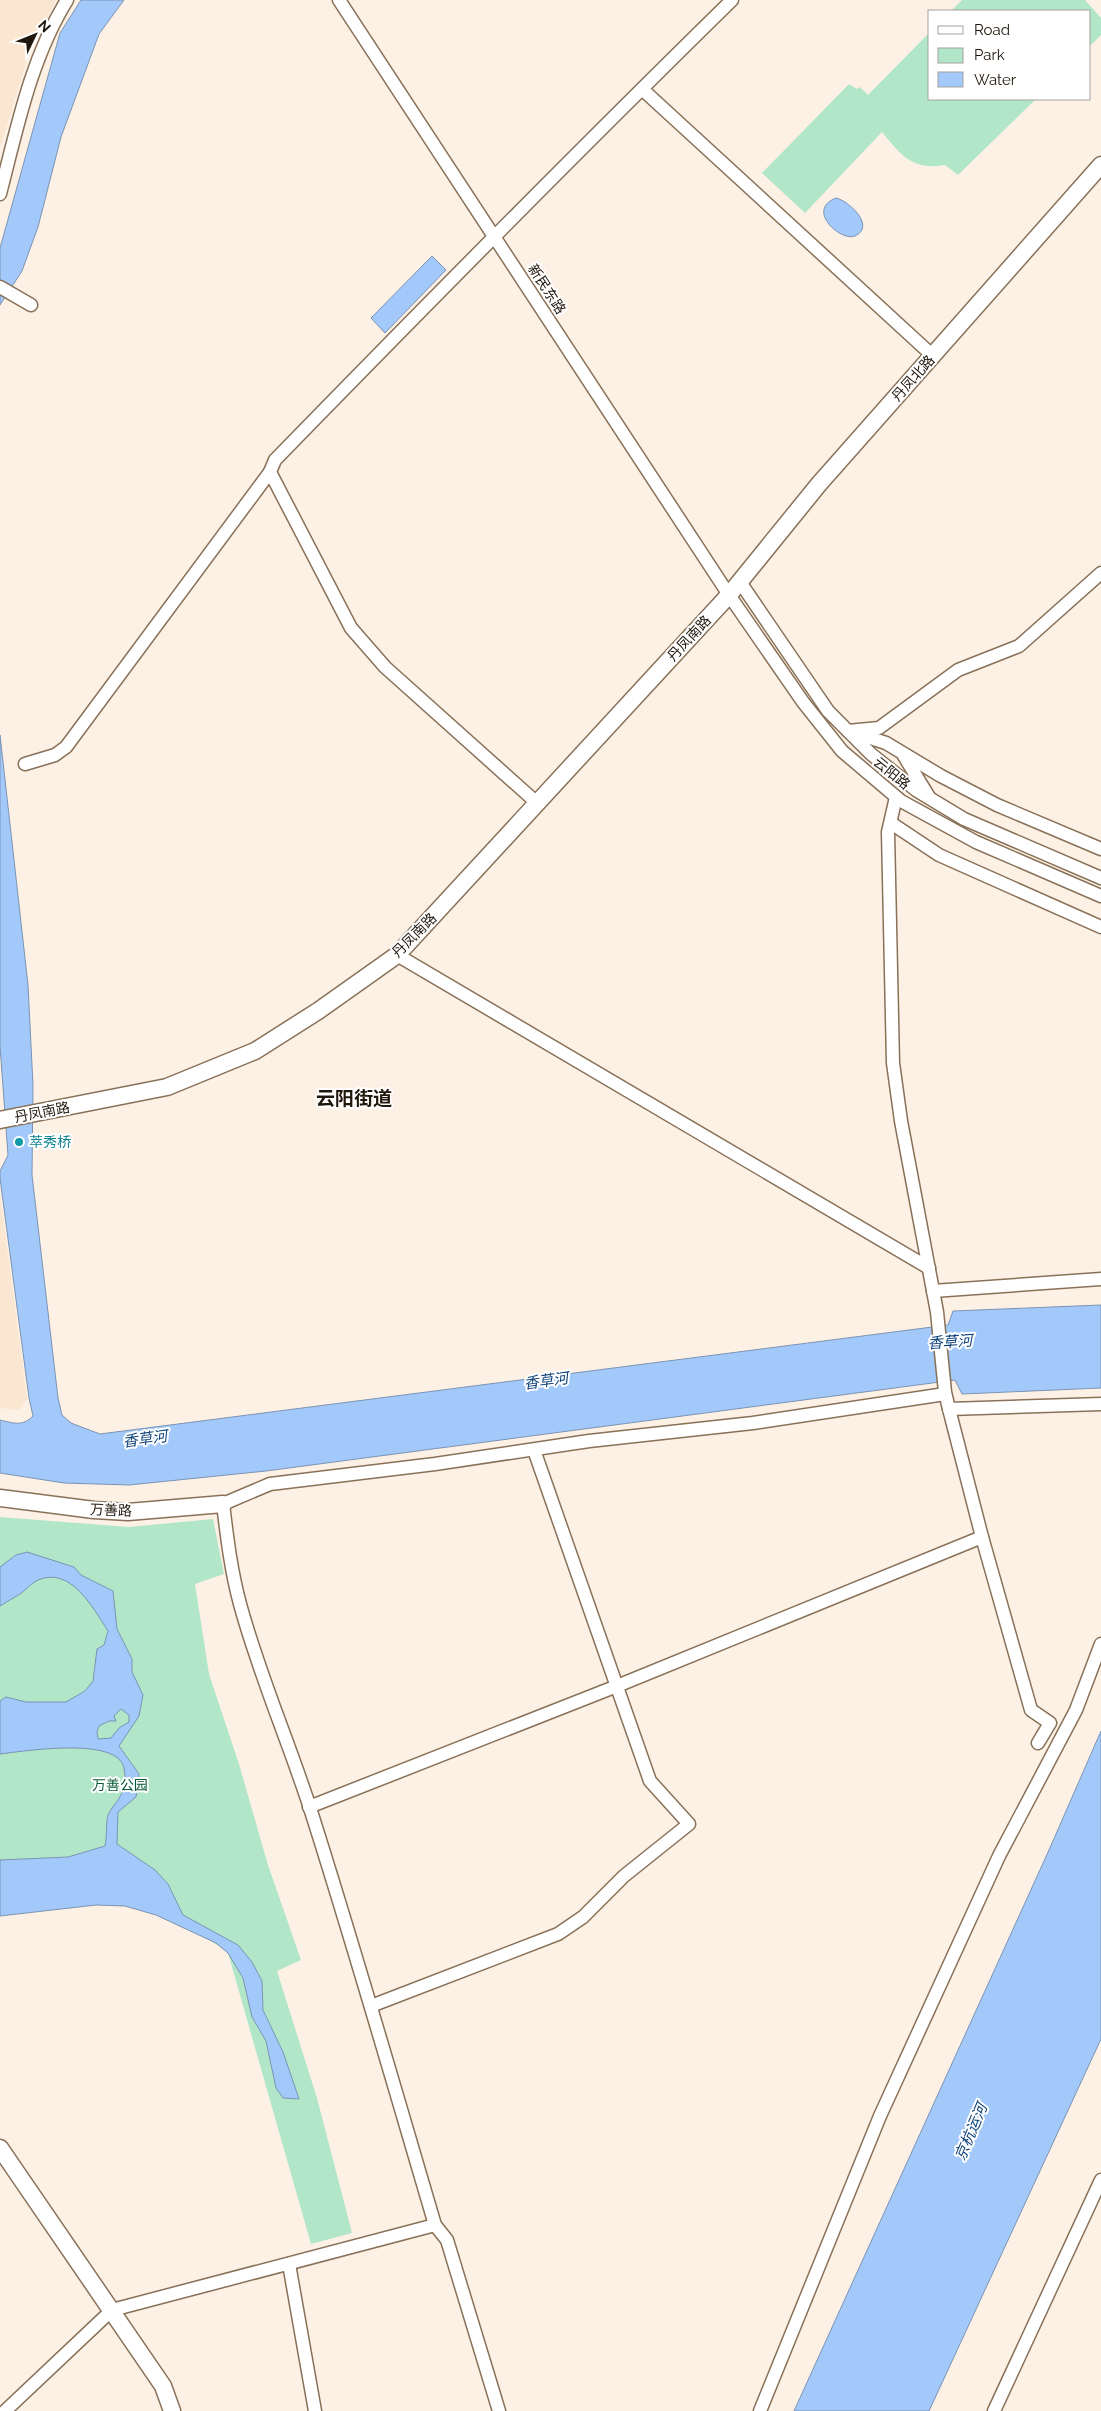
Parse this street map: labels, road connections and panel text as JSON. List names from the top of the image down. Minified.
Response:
{"streets":{"main road":["丹凤北路","丹凤南路","万善路"],"street":["新民东路","云阳路"]},"crossings":[["新民东路","丹凤北路"],["新民东路","丹凤南路"],["新民东路","云阳路"],["丹凤北路","丹凤南路"],["丹凤北路","云阳路"],["丹凤南路","云阳路"]],"districts":["云阳街道"],"water":["香草河","京杭运河"],"parks":["万善公园"],"places":["萃秀桥"],"legend":["Road","Park","Water"],"north":"top right"}
